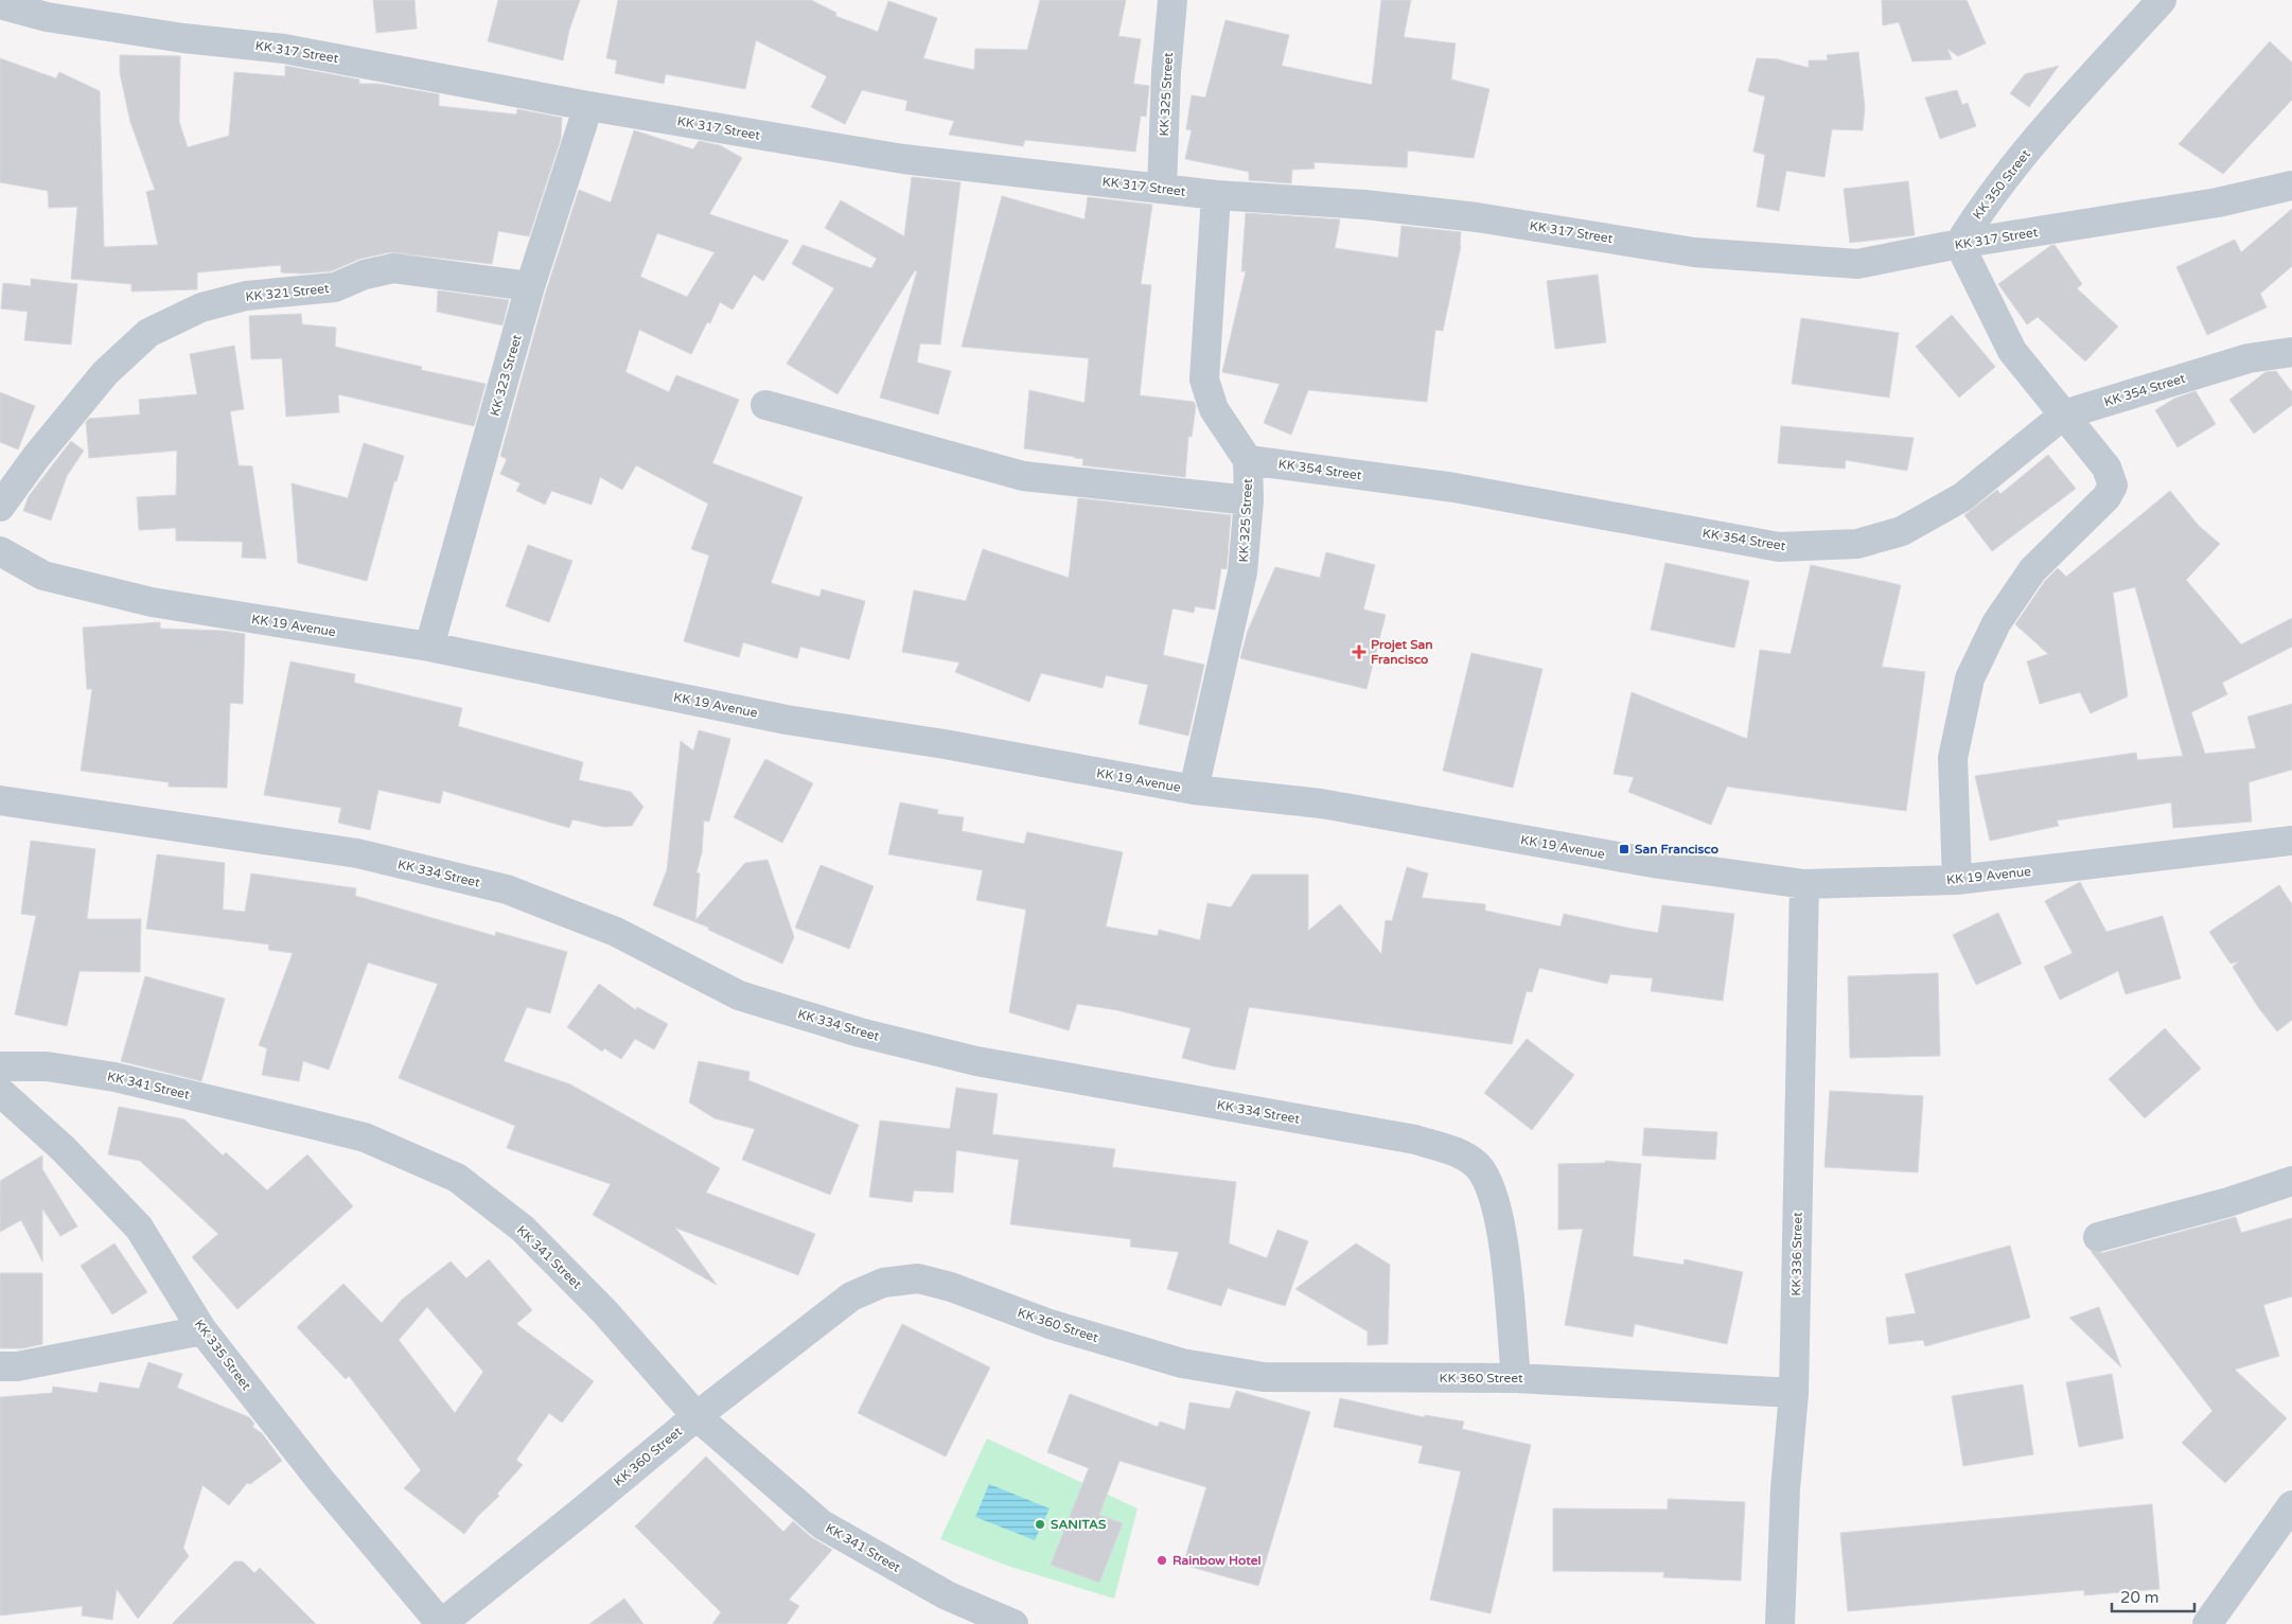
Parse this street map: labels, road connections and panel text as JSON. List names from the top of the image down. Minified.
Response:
{"streets":{"street":["KK 317 Street","KK 325 Street","KK 350 Street","KK 321 Street","KK 323 Street","KK 354 Street","KK 19 Avenue","KK 334 Street","KK 341 Street","KK 336 Street","KK 360 Street","KK 335 Street"]},"crossings":[["KK 317 Street","KK 325 Street"],["KK 317 Street","KK 350 Street"],["KK 317 Street","KK 323 Street"],["KK 325 Street","KK 354 Street"],["KK 325 Street","KK 19 Avenue"],["KK 321 Street","KK 323 Street"],["KK 323 Street","KK 19 Avenue"],["KK 19 Avenue","KK 336 Street"],["KK 334 Street","KK 360 Street"],["KK 341 Street","KK 360 Street"],["KK 336 Street","KK 360 Street"],["KK 360 Street","KK 335 Street"]],"places":{"health":["Projet San Francisco"],"transit":["San Francisco"],"other":["SANITAS","Rainbow Hotel"]},"scale_bar":"20 m"}
